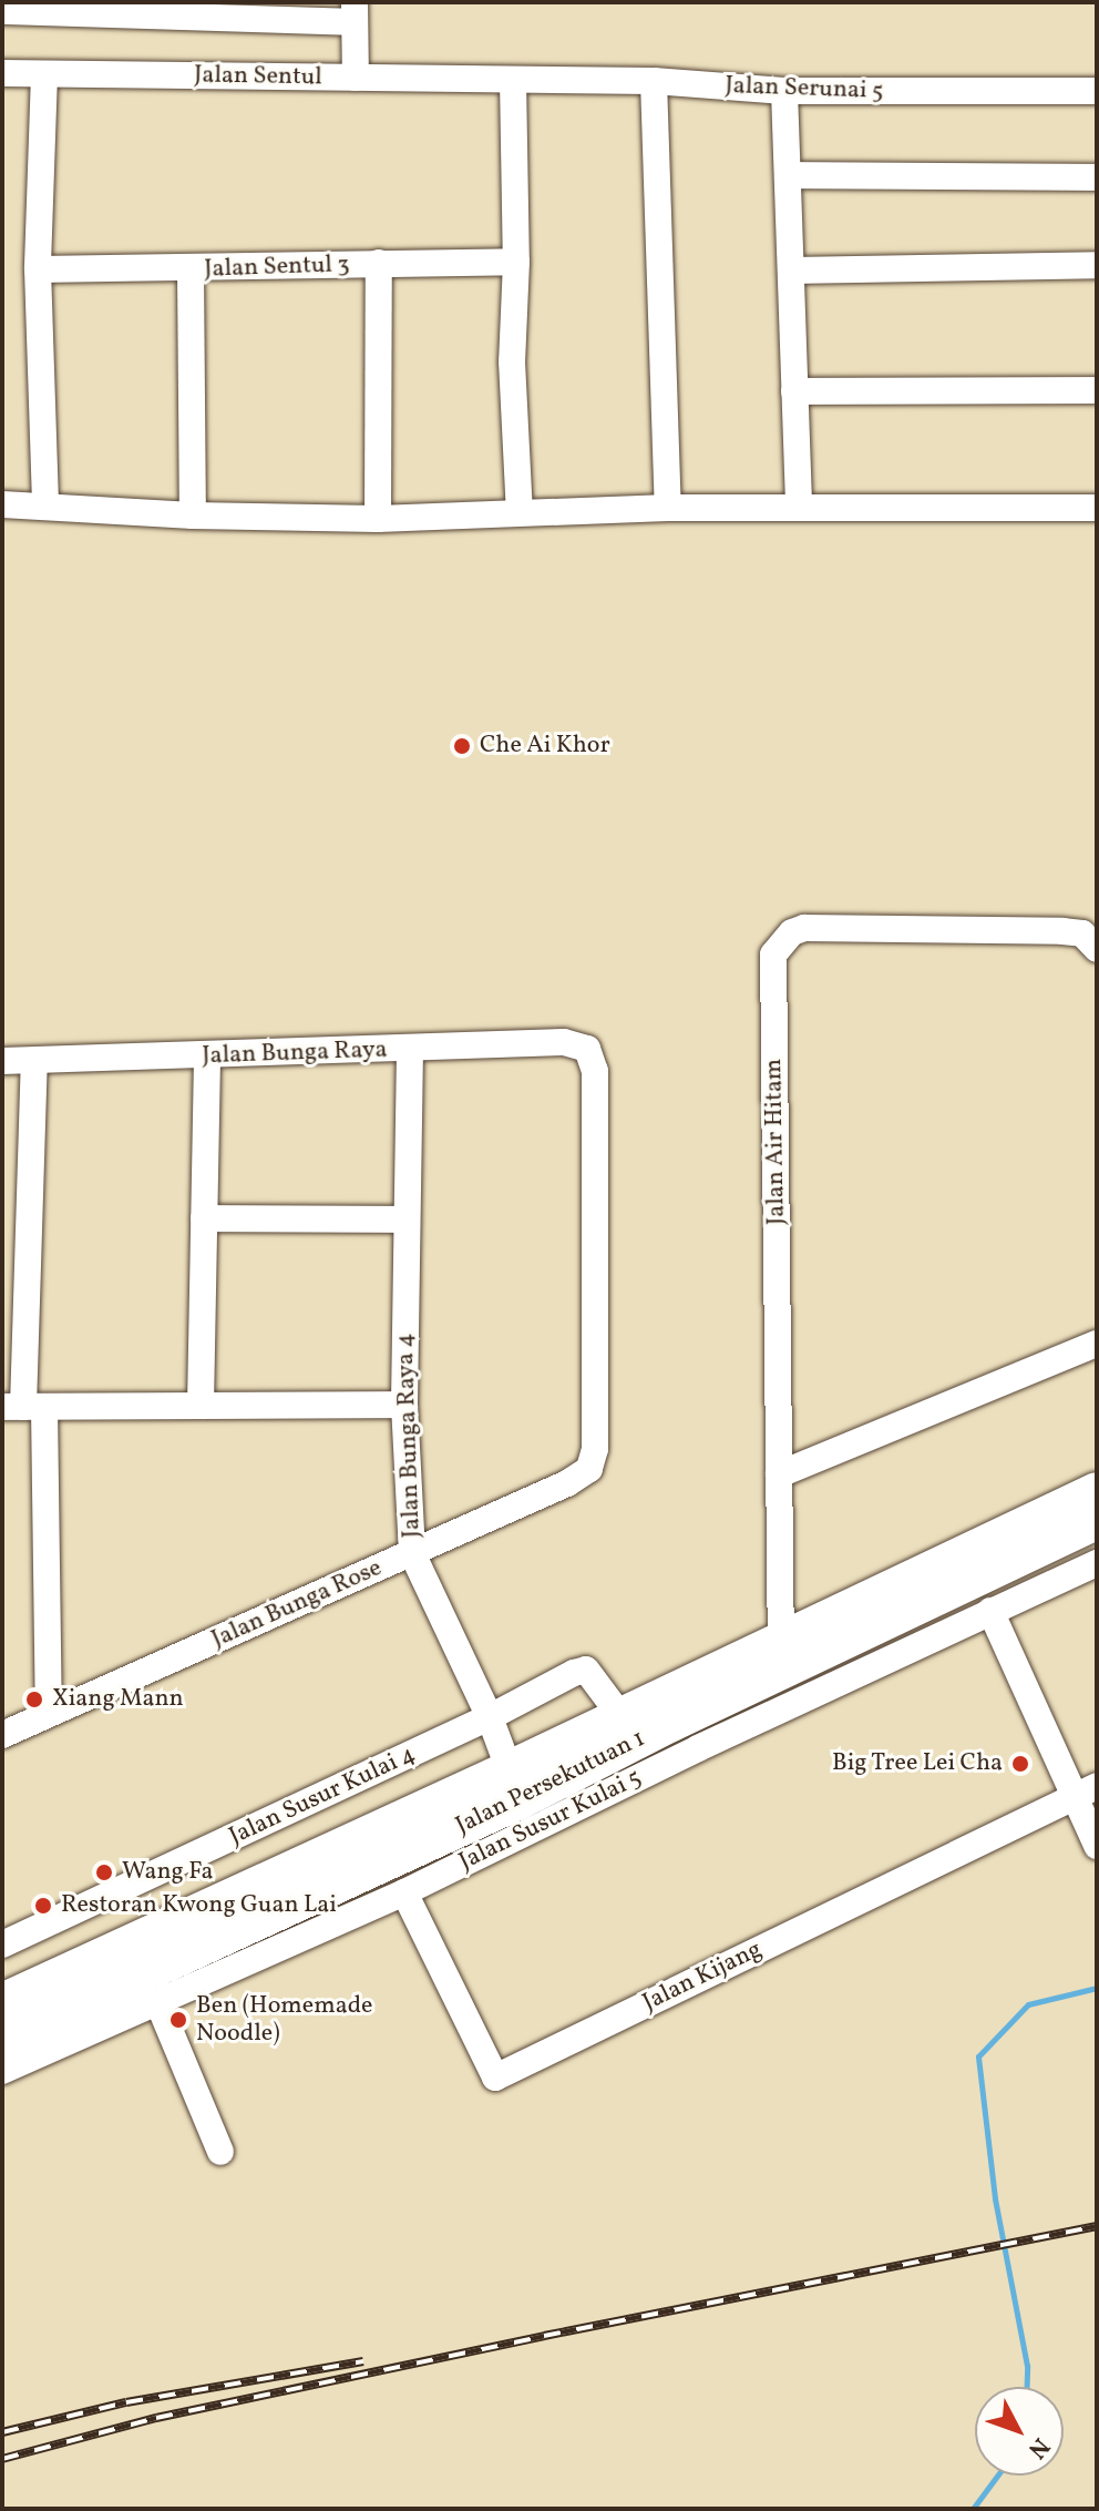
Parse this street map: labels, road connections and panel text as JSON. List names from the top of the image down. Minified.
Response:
{"streets":{"highway":["Jalan Persekutuan 1"],"street":["Jalan Sentul","Jalan Serunai 5","Jalan Sentul 3","Jalan Bunga Raya","Jalan Air Hitam","Jalan Bunga Raya 4","Jalan Bunga Rose","Jalan Susur Kulai 4","Jalan Susur Kulai 5","Jalan Kijang"]},"crossings":[["Jalan Sentul","Jalan Serunai 5"],["Jalan Bunga Raya","Jalan Bunga Raya 4"],["Jalan Bunga Raya","Jalan Bunga Rose"],["Jalan Air Hitam","Jalan Persekutuan 1"],["Jalan Bunga Raya 4","Jalan Bunga Rose"],["Jalan Bunga Raya 4","Jalan Persekutuan 1"],["Jalan Bunga Raya 4","Jalan Susur Kulai 4"],["Jalan Persekutuan 1","Jalan Susur Kulai 4"],["Jalan Susur Kulai 5","Jalan Kijang"]],"places":["Che Ai Khor","Xiang Mann","Big Tree Lei Cha","Wang Fa","Restoran Kwong Guan Lai","Ben (Homemade Noodle)"],"north":"bottom right"}
